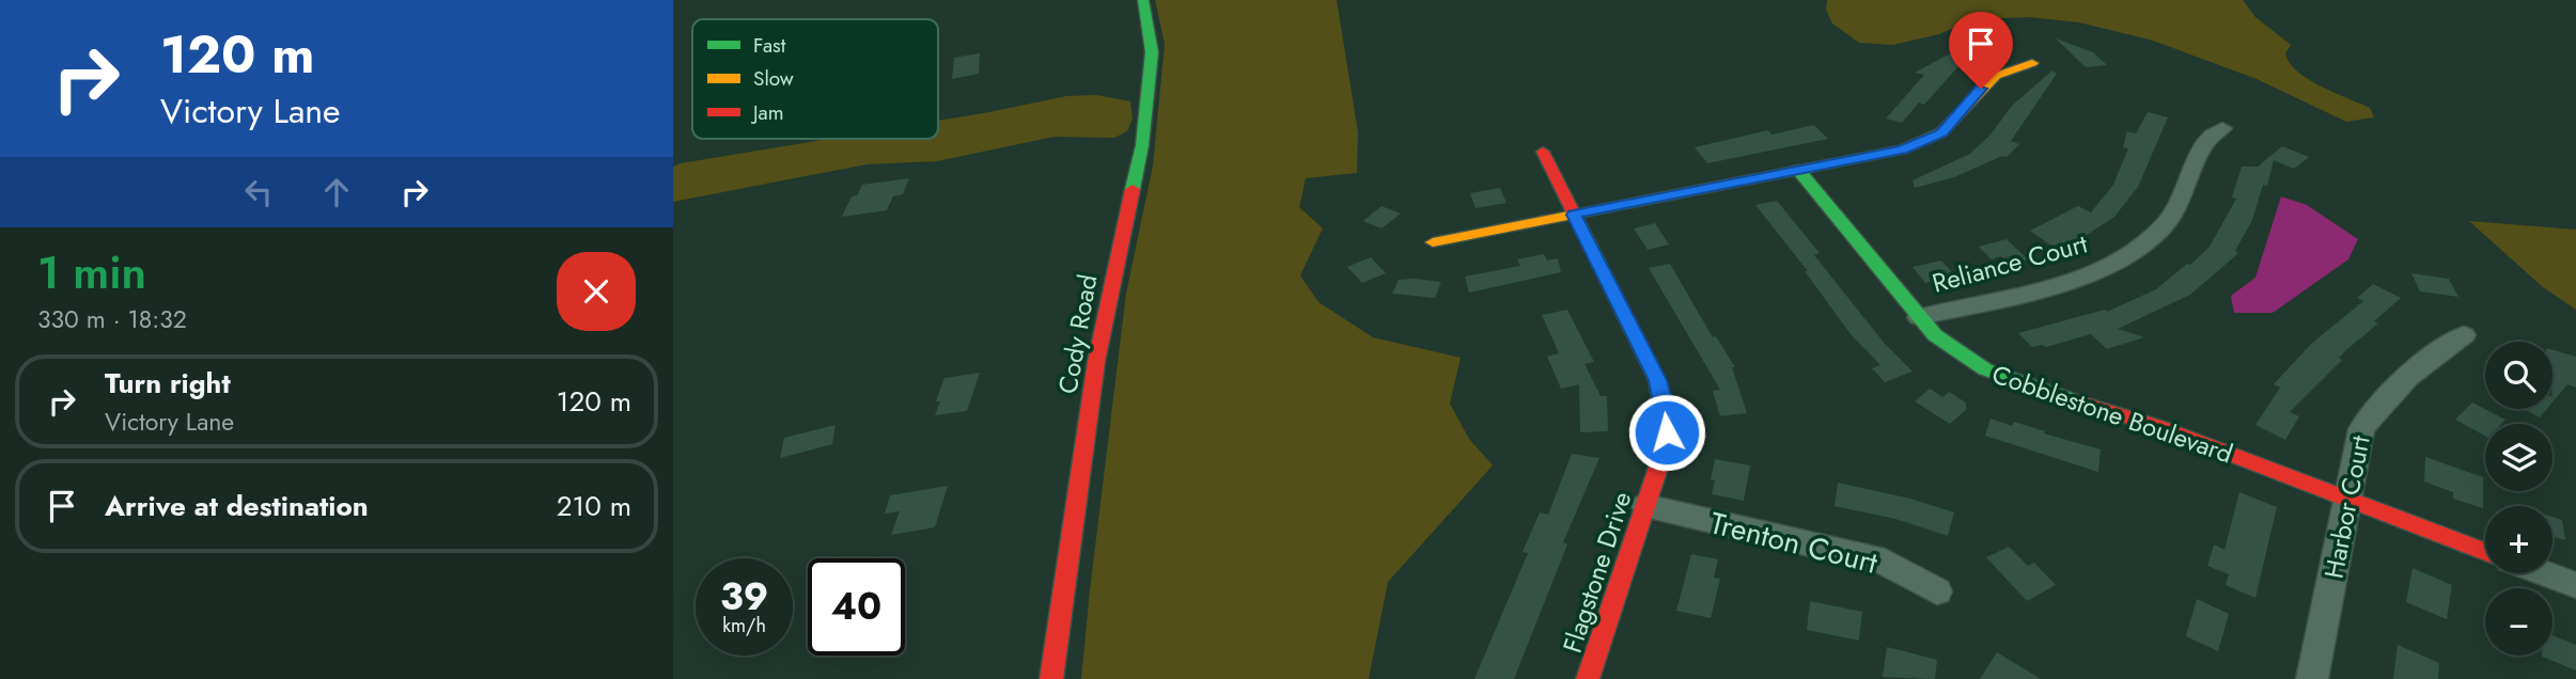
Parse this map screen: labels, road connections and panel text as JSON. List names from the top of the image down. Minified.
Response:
{"streets":{"street":["Reliance Court","Cody Road","Cobblestone Boulevard","Harbor Court","Trenton Court","Flagstone Drive"]},"crossings":[["Reliance Court","Cobblestone Boulevard"],["Cobblestone Boulevard","Harbor Court"],["Trenton Court","Flagstone Drive"]],"legend":["Fast","Slow","Jam"],"page":{"turn":["120 m","Victory Lane"],"heading":["1 min","330 m · 18:32"],"map_buttons":["+","−"],"list":[{"name":"Turn right","note":"Victory Lane","value":"120 m"},{"name":"Arrive at destination","value":"210 m"}],"speed":"39 km/h","limit":"40"}}
